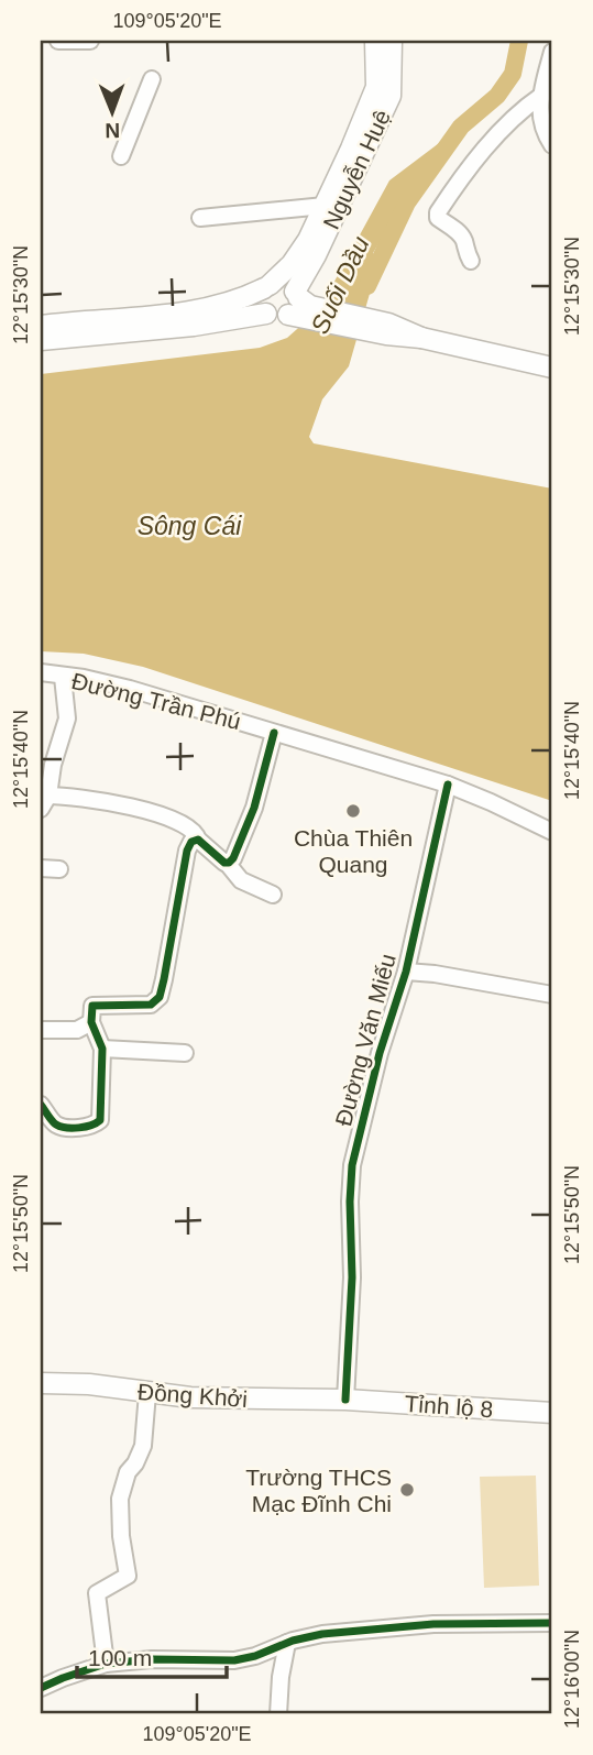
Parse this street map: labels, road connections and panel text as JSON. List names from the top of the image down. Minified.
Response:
{"streets":{"main road":["Nguyễn Huệ","Đồng Khởi","Tỉnh lộ 8"],"street":["Đường Trần Phú","Đường Văn Miếu"]},"crossings":[["Đường Trần Phú","Đường Văn Miếu"],["Đường Văn Miếu","Đồng Khởi"],["Đường Văn Miếu","Tỉnh lộ 8"],["Đồng Khởi","Tỉnh lộ 8"]],"water":["Suối Dầu","Sông Cái"],"places":["Chùa Thiên Quang","Trường THCS Mạc Đĩnh Chi"],"scale_bar":"100 m","north":"bottom","coordinates":["109°05'20\"E","12°15'30\"N","12°15'40\"N","12°15'50\"N","12°16'00\"N"]}
